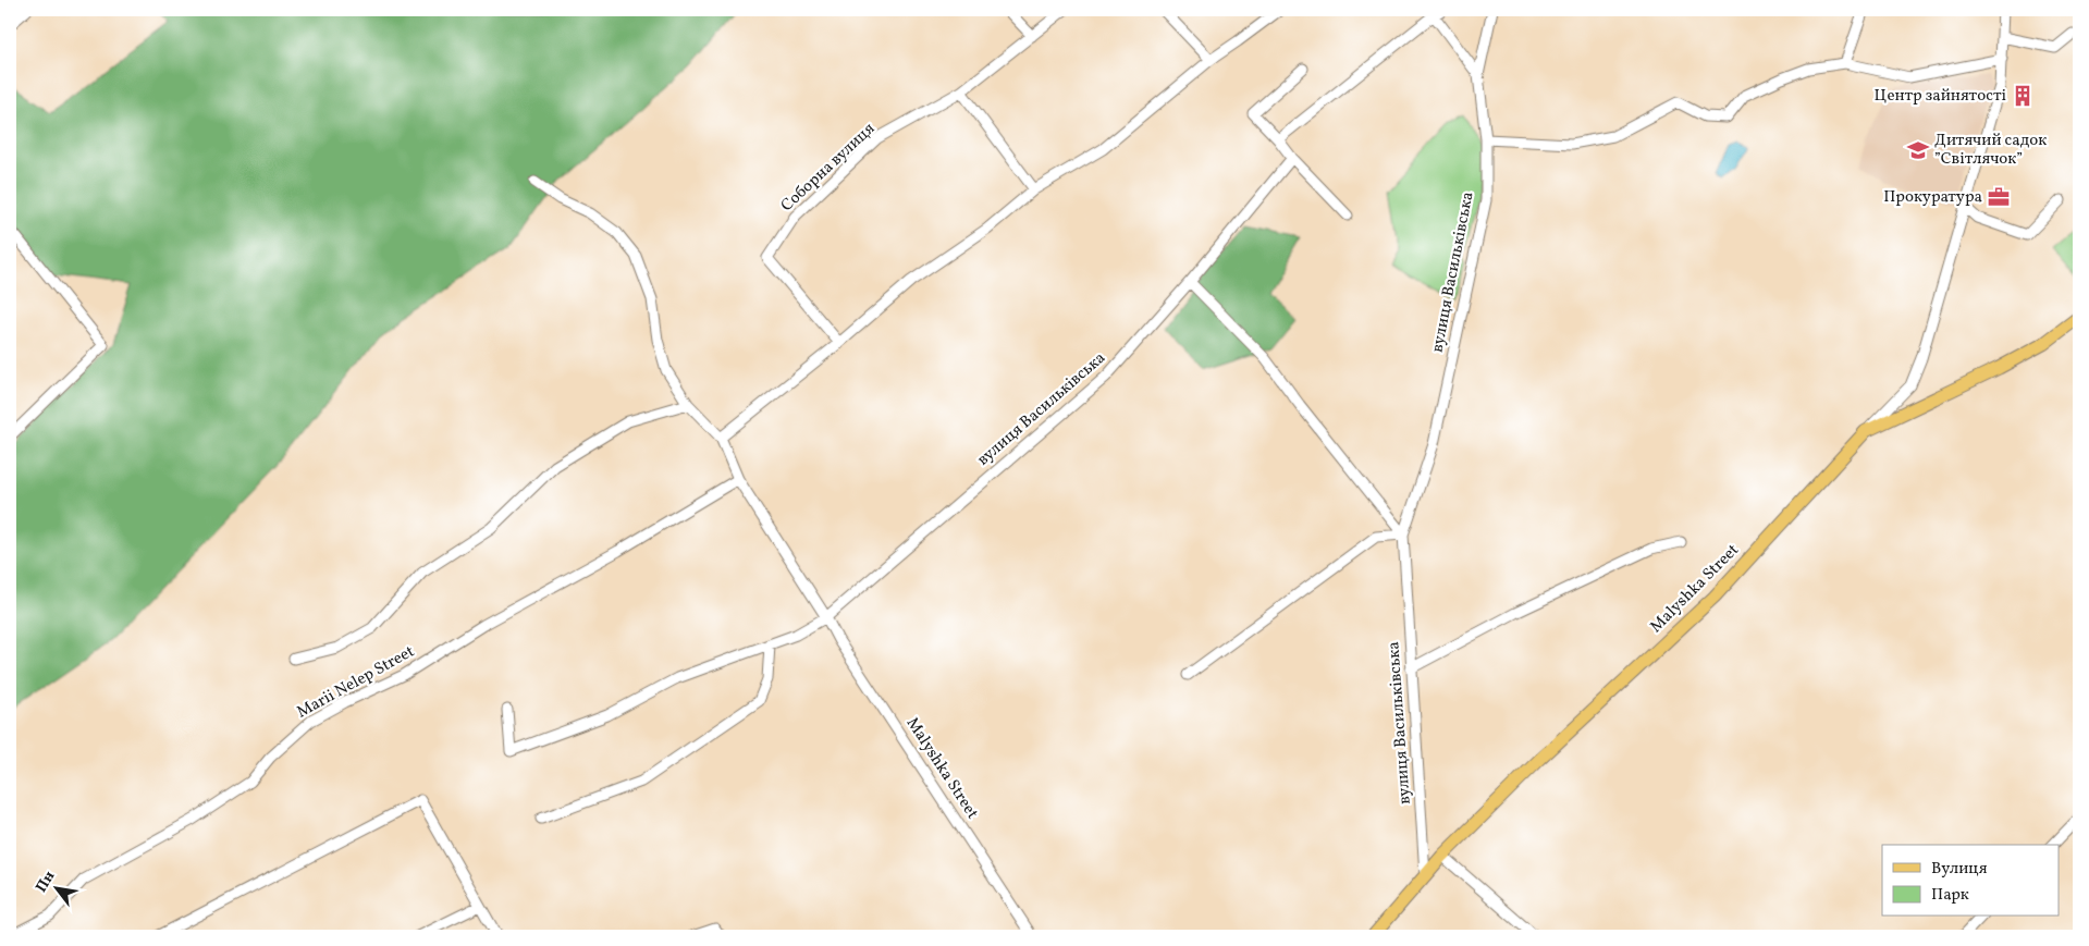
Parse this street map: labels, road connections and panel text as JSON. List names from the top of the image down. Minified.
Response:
{"streets":{"main road":["Malyshka Street"],"street":["Соборна вулиця","вулиця Васильківська","Marii Nelep Street"]},"crossings":[["вулиця Васильківська","Malyshka Street"]],"places":{"building":["Центр зайнятості"],"school or university":["Дитячий садок ”Світлячок”"],"office":["Прокуратура"]},"legend":["Вулиця","Парк"],"north":"top left"}
